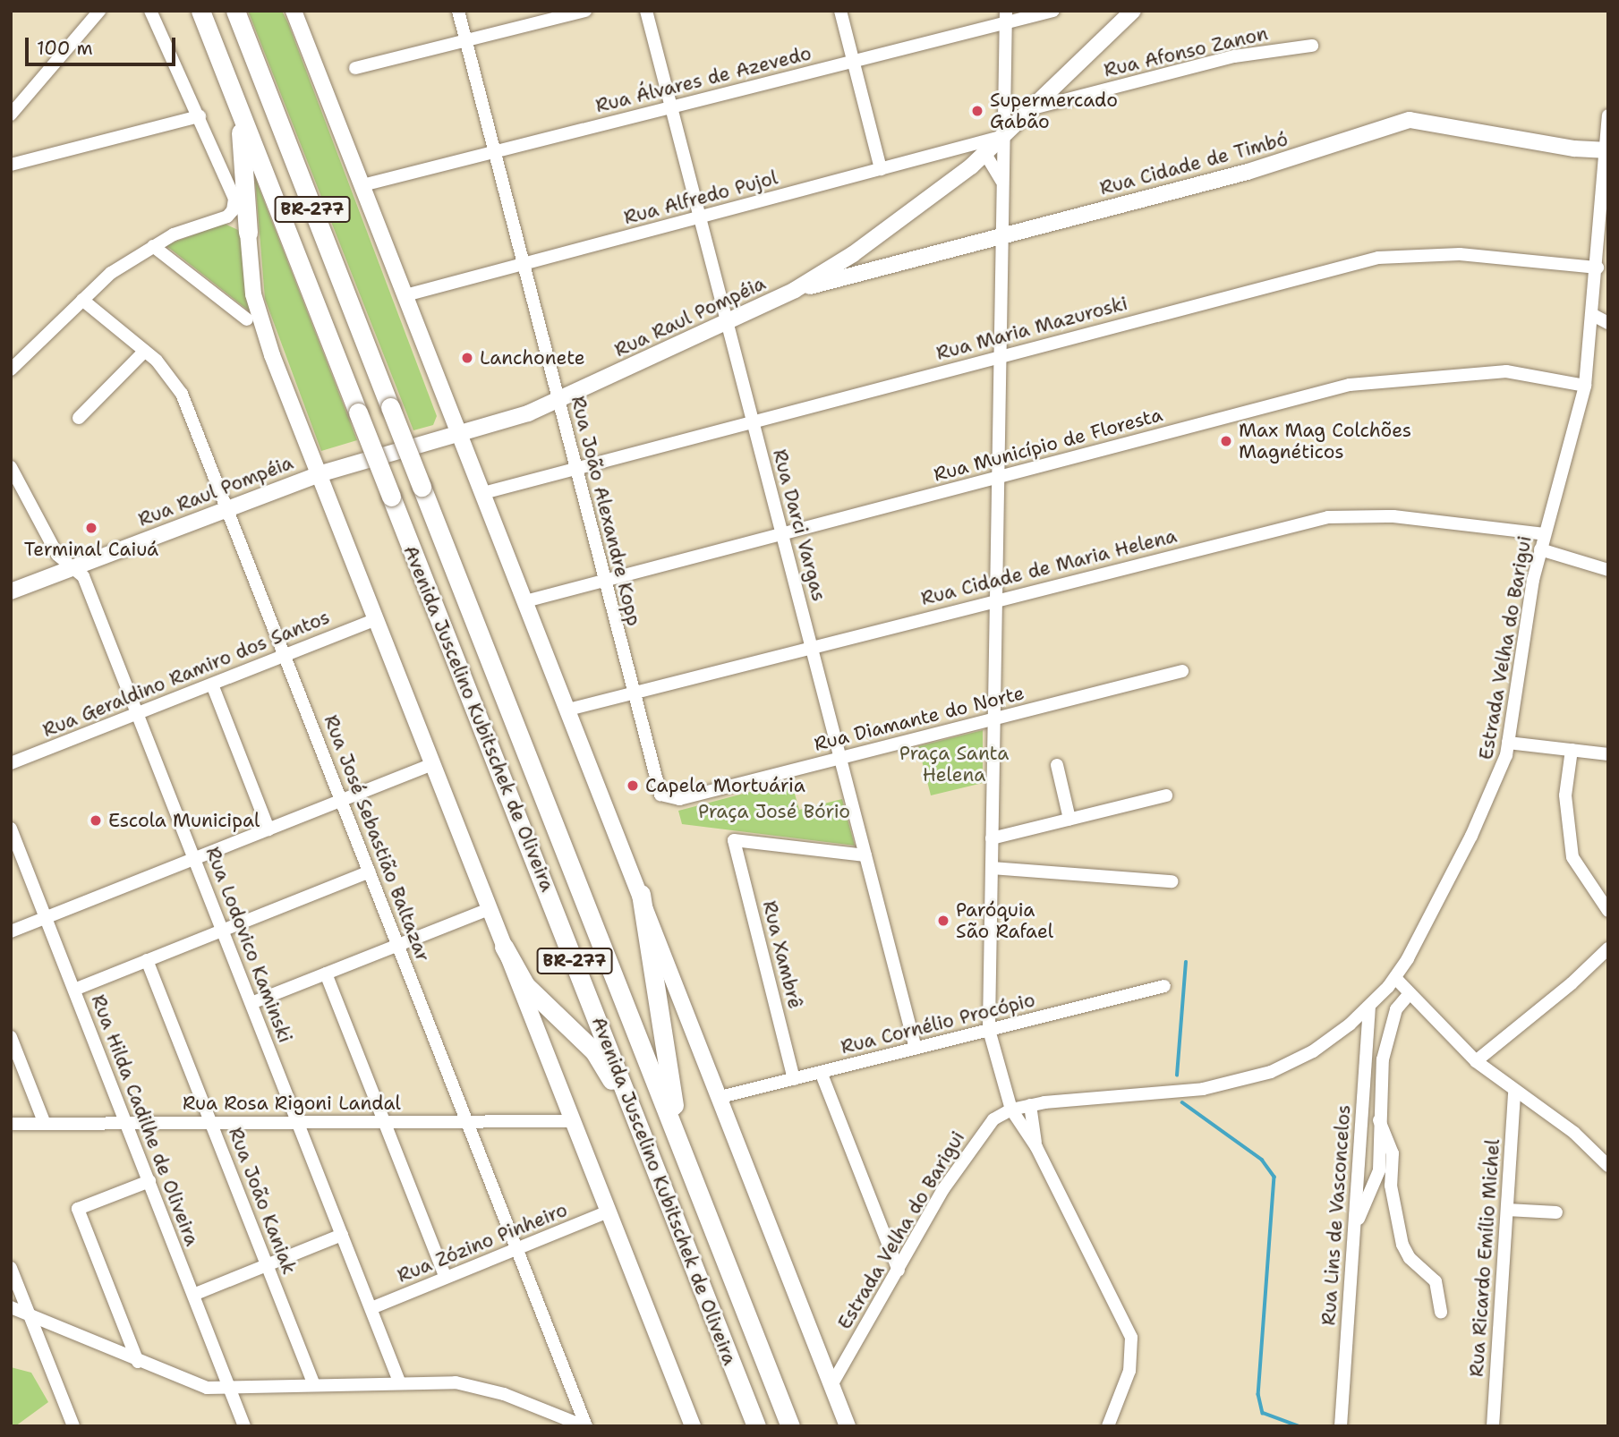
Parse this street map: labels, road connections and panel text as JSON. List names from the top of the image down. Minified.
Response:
{"streets":{"highway":["BR-277","Avenida Juscelino Kubitschek de Oliveira"],"main road":["Rua Cidade de Timbó","Rua Raul Pompéia"],"street":["Rua Afonso Zanon","Rua Álvares de Azevedo","Rua Alfredo Pujol","Rua Maria Mazuroski","Rua Município de Floresta","Rua João Alexandre Kopp","Rua Darci Vargas","Rua Cidade de Maria Helena","Estrada Velha do Barigui","Rua Geraldino Ramiro dos Santos","Rua Diamante do Norte","Rua José Sebastião Baltazar","Rua Lodovico Kaminski","Rua Xambrê","Rua Cornélio Procópio","Rua Rosa Rigoni Landal","Rua Hilda Cadilhe de Oliveira","Rua João Kaniak","Rua Lins de Vasconcelos","Rua Zózino Pinheiro","Rua Ricardo Emílio Michel"]},"crossings":[["Rua Afonso Zanon","Rua Raul Pompéia"],["Rua Álvares de Azevedo","Rua João Alexandre Kopp"],["Rua Álvares de Azevedo","Rua Darci Vargas"],["Rua Cidade de Timbó","Rua Raul Pompéia"],["Rua Cidade de Timbó","Estrada Velha do Barigui"],["Rua Alfredo Pujol","Rua Raul Pompéia"],["Rua Alfredo Pujol","Rua João Alexandre Kopp"],["Rua Alfredo Pujol","Rua Darci Vargas"],["Rua Raul Pompéia","Rua João Alexandre Kopp"],["Rua Raul Pompéia","Rua Darci Vargas"],["Rua Raul Pompéia","Rua José Sebastião Baltazar"],["Rua Raul Pompéia","Rua Lodovico Kaminski"],["Rua Maria Mazuroski","Rua João Alexandre Kopp"],["Rua Maria Mazuroski","Rua Darci Vargas"],["Rua Maria Mazuroski","Estrada Velha do Barigui"],["Rua Município de Floresta","Rua João Alexandre Kopp"],["Rua Município de Floresta","Rua Darci Vargas"],["Rua Município de Floresta","Estrada Velha do Barigui"],["Rua João Alexandre Kopp","Rua Cidade de Maria Helena"],["Rua João Alexandre Kopp","Rua Diamante do Norte"],["Rua Darci Vargas","Rua Cidade de Maria Helena"],["Rua Darci Vargas","Rua Diamante do Norte"],["Rua Darci Vargas","Rua Xambrê"],["Rua Darci Vargas","Rua Cornélio Procópio"],["Rua Cidade de Maria Helena","Estrada Velha do Barigui"],["Estrada Velha do Barigui","Rua Lins de Vasconcelos"],["Rua Geraldino Ramiro dos Santos","Rua José Sebastião Baltazar"],["Rua Geraldino Ramiro dos Santos","Rua Lodovico Kaminski"],["Rua José Sebastião Baltazar","Rua Rosa Rigoni Landal"],["Rua José Sebastião Baltazar","Rua Zózino Pinheiro"],["Rua Lodovico Kaminski","Rua Rosa Rigoni Landal"],["Rua Lodovico Kaminski","Rua Zózino Pinheiro"],["Rua Xambrê","Rua Cornélio Procópio"],["Rua Rosa Rigoni Landal","Rua Hilda Cadilhe de Oliveira"],["Rua Rosa Rigoni Landal","Rua João Kaniak"]],"parks":["Praça Santa Helena","Praça José Bório"],"places":["Supermercado Gabão","Lanchonete","Max Mag Colchões Magnéticos","Terminal Caiuá","Capela Mortuária","Escola Municipal","Paróquia São Rafael"],"scale_bar":"100 m"}
